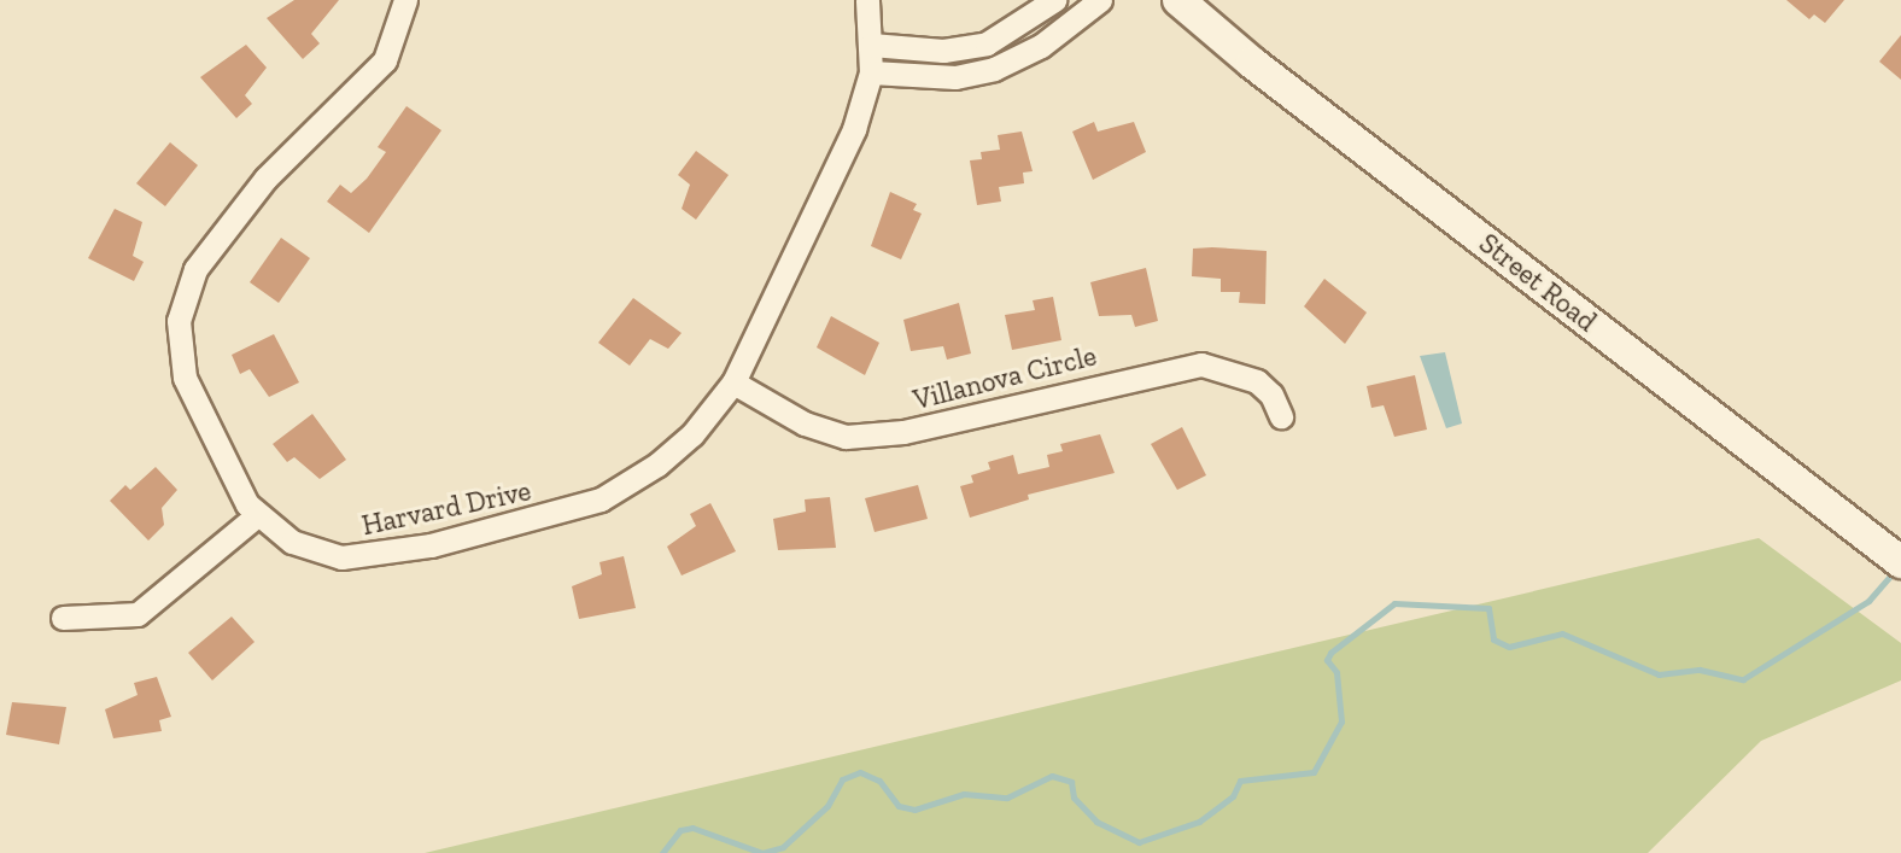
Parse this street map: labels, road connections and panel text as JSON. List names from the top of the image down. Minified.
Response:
{"streets":{"main road":["Street Road"],"street":["Villanova Circle","Harvard Drive"]},"crossings":[["Villanova Circle","Harvard Drive"]]}
